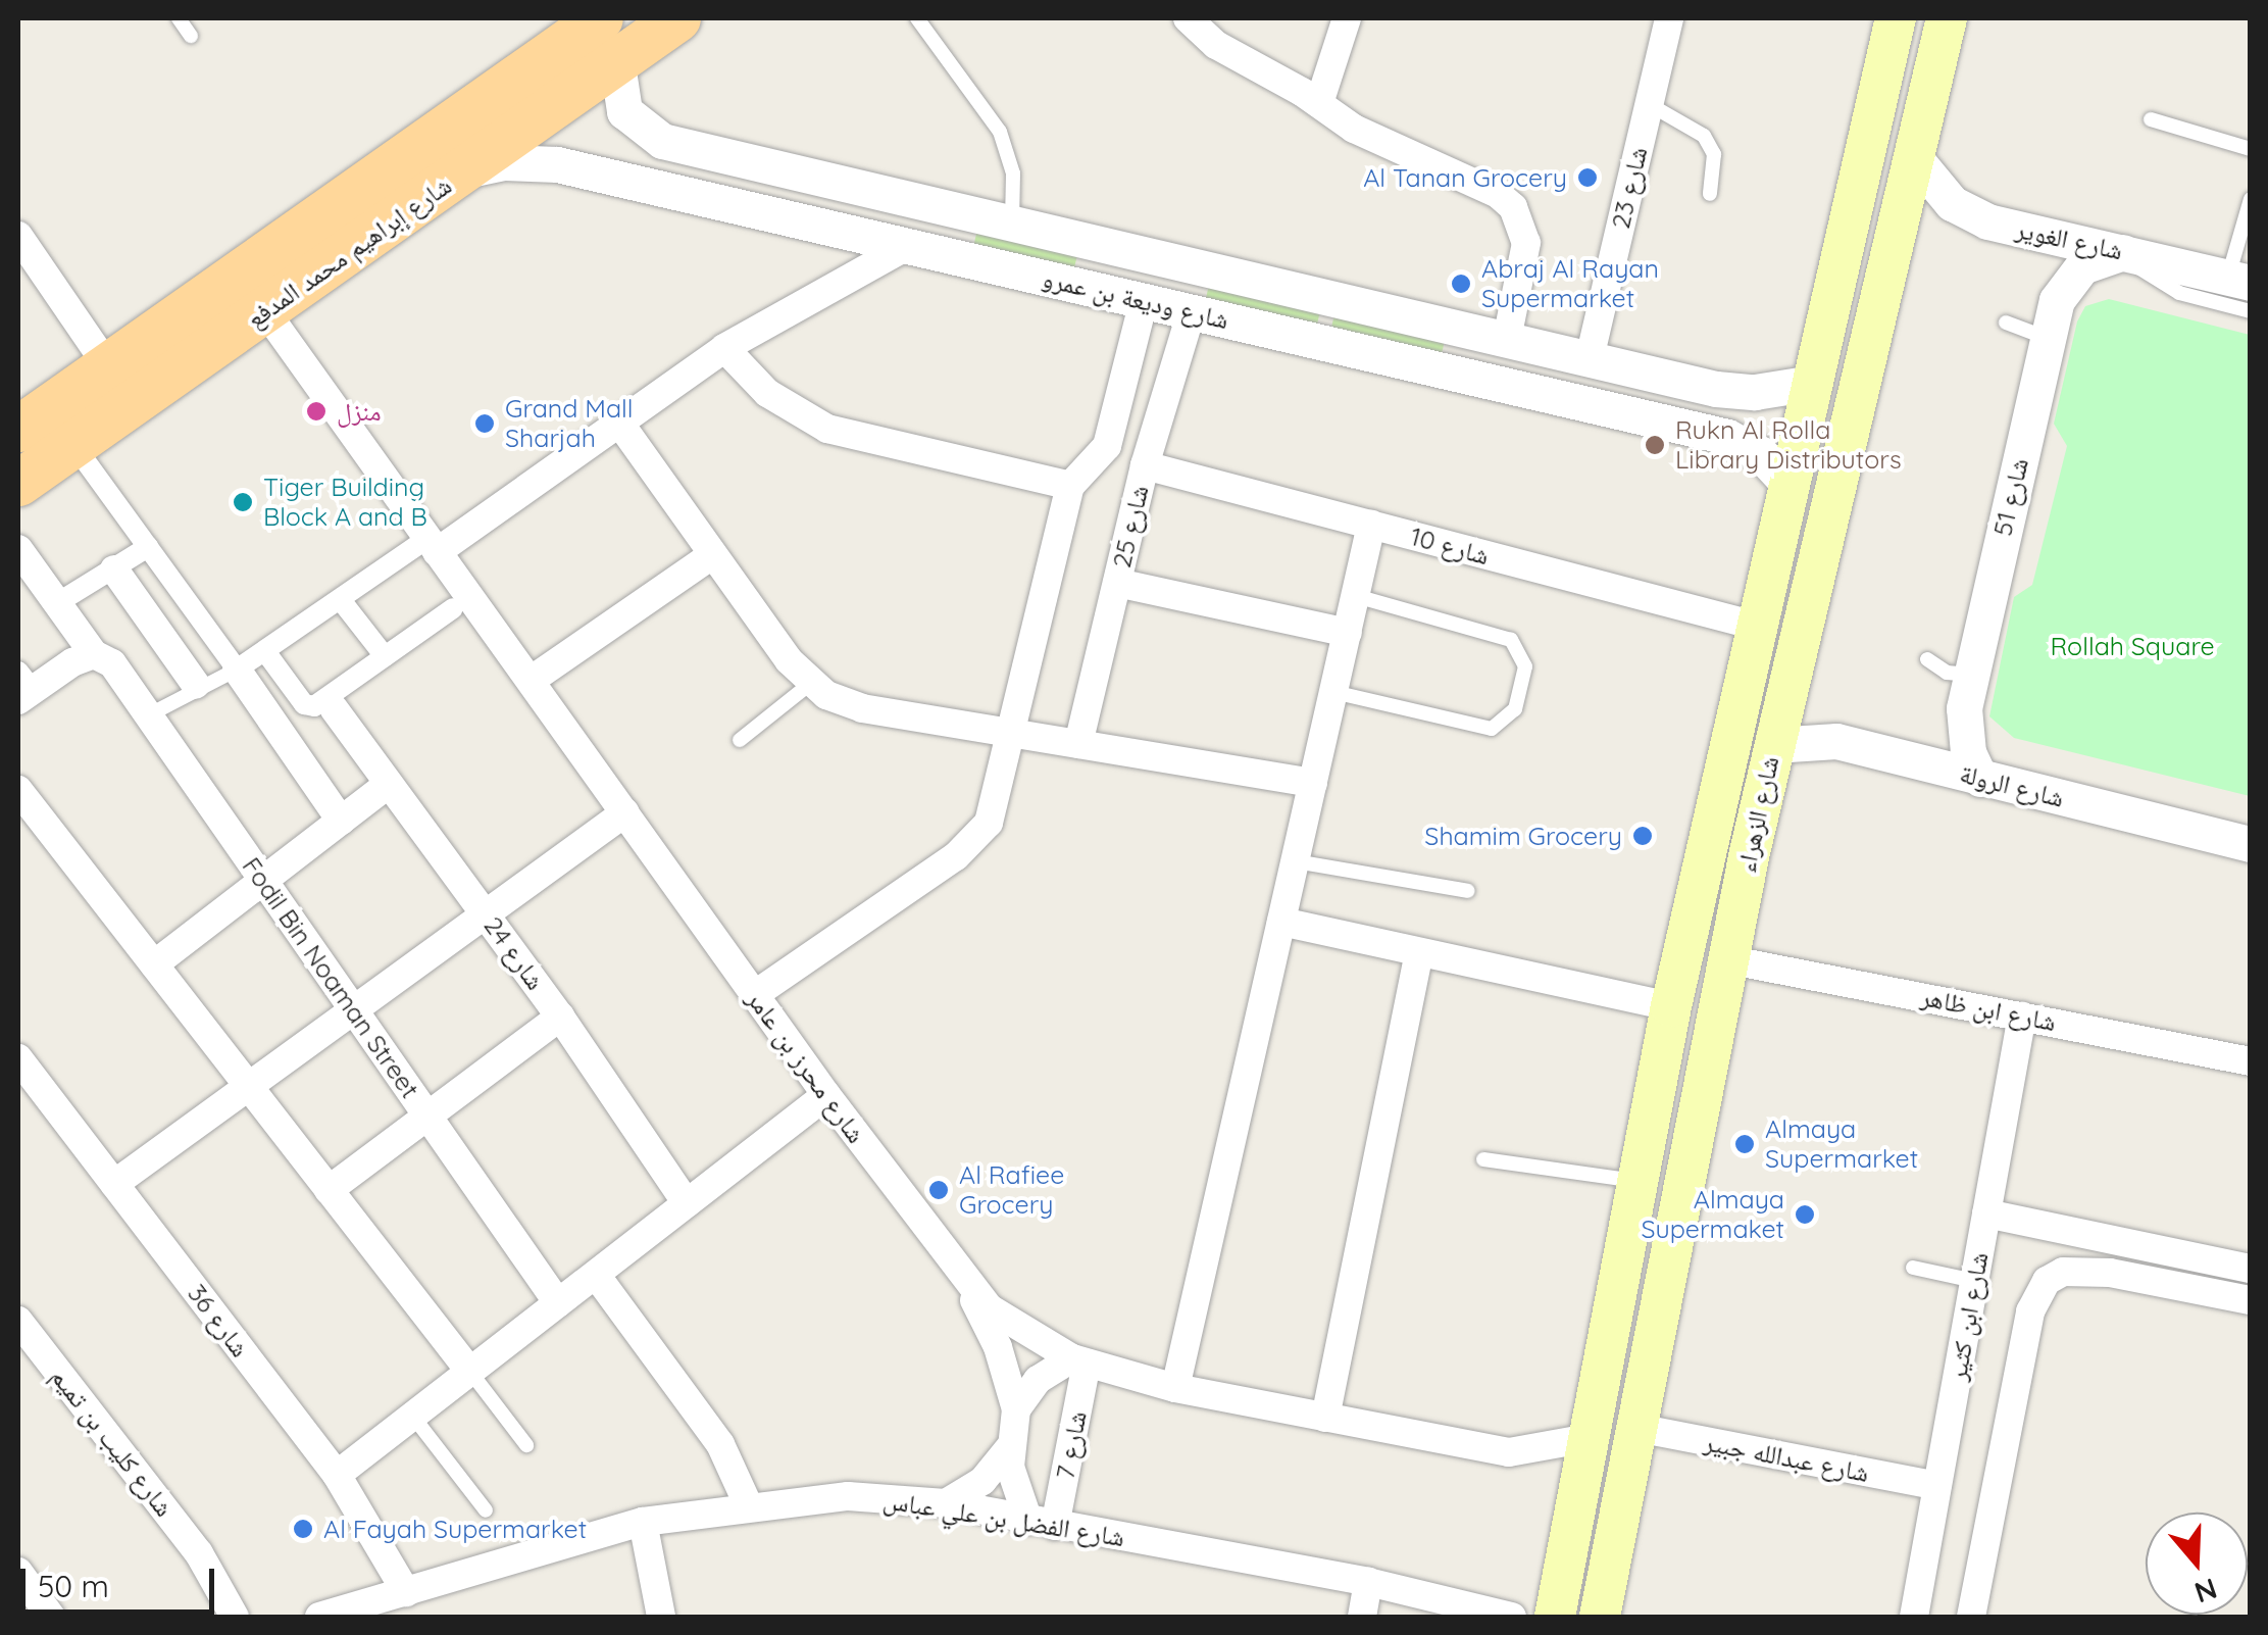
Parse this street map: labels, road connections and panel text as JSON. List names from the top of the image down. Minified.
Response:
{"streets":{"main road":["شارع إبراهيم محمد المدفع","شارع الزهراء"],"street":["شارع 23","شارع الغوير","شارع وديعة بن عمرو","شارع 51","شارع 25","شارع 10","شارع الرولة","شارع 24","Fodil Bin Noaman Street","شارع ابن ظاهر","شارع محرز بن عامر","شارع ابن كثير","شارع 36","شارع كليب بن تميم","شارع 7","شارع عبدالله جبير","شارع الفضل بن علي عباس"]},"crossings":[["شارع 23","شارع وديعة بن عمرو"],["شارع الغوير","شارع 51"],["شارع الغوير","شارع الزهراء"],["شارع إبراهيم محمد المدفع","شارع وديعة بن عمرو"],["شارع إبراهيم محمد المدفع","شارع محرز بن عامر"],["شارع وديعة بن عمرو","شارع 25"],["شارع وديعة بن عمرو","شارع الزهراء"],["شارع 51","شارع الرولة"],["شارع 25","شارع 10"],["شارع 10","شارع الزهراء"],["شارع الرولة","شارع الزهراء"],["شارع الزهراء","شارع ابن ظاهر"],["شارع الزهراء","شارع محرز بن عامر"],["شارع الزهراء","شارع عبدالله جبير"],["شارع ابن ظاهر","شارع ابن كثير"],["شارع محرز بن عامر","شارع 7"],["شارع ابن كثير","شارع عبدالله جبير"],["شارع 36","شارع الفضل بن علي عباس"],["شارع 7","شارع الفضل بن علي عباس"]],"parks":["Rollah Square"],"places":["Al Tanan Grocery","Abraj Al Rayan Supermarket","منزل","Grand Mall Sharjah","Rukn Al Rolla Library Distributors","Tiger Building Block A and B","Shamim Grocery","Almaya Supermarket","Al Rafiee Grocery","Almaya Supermaket","Al Fayah Supermarket"],"scale_bar":"50 m","north":"bottom"}
